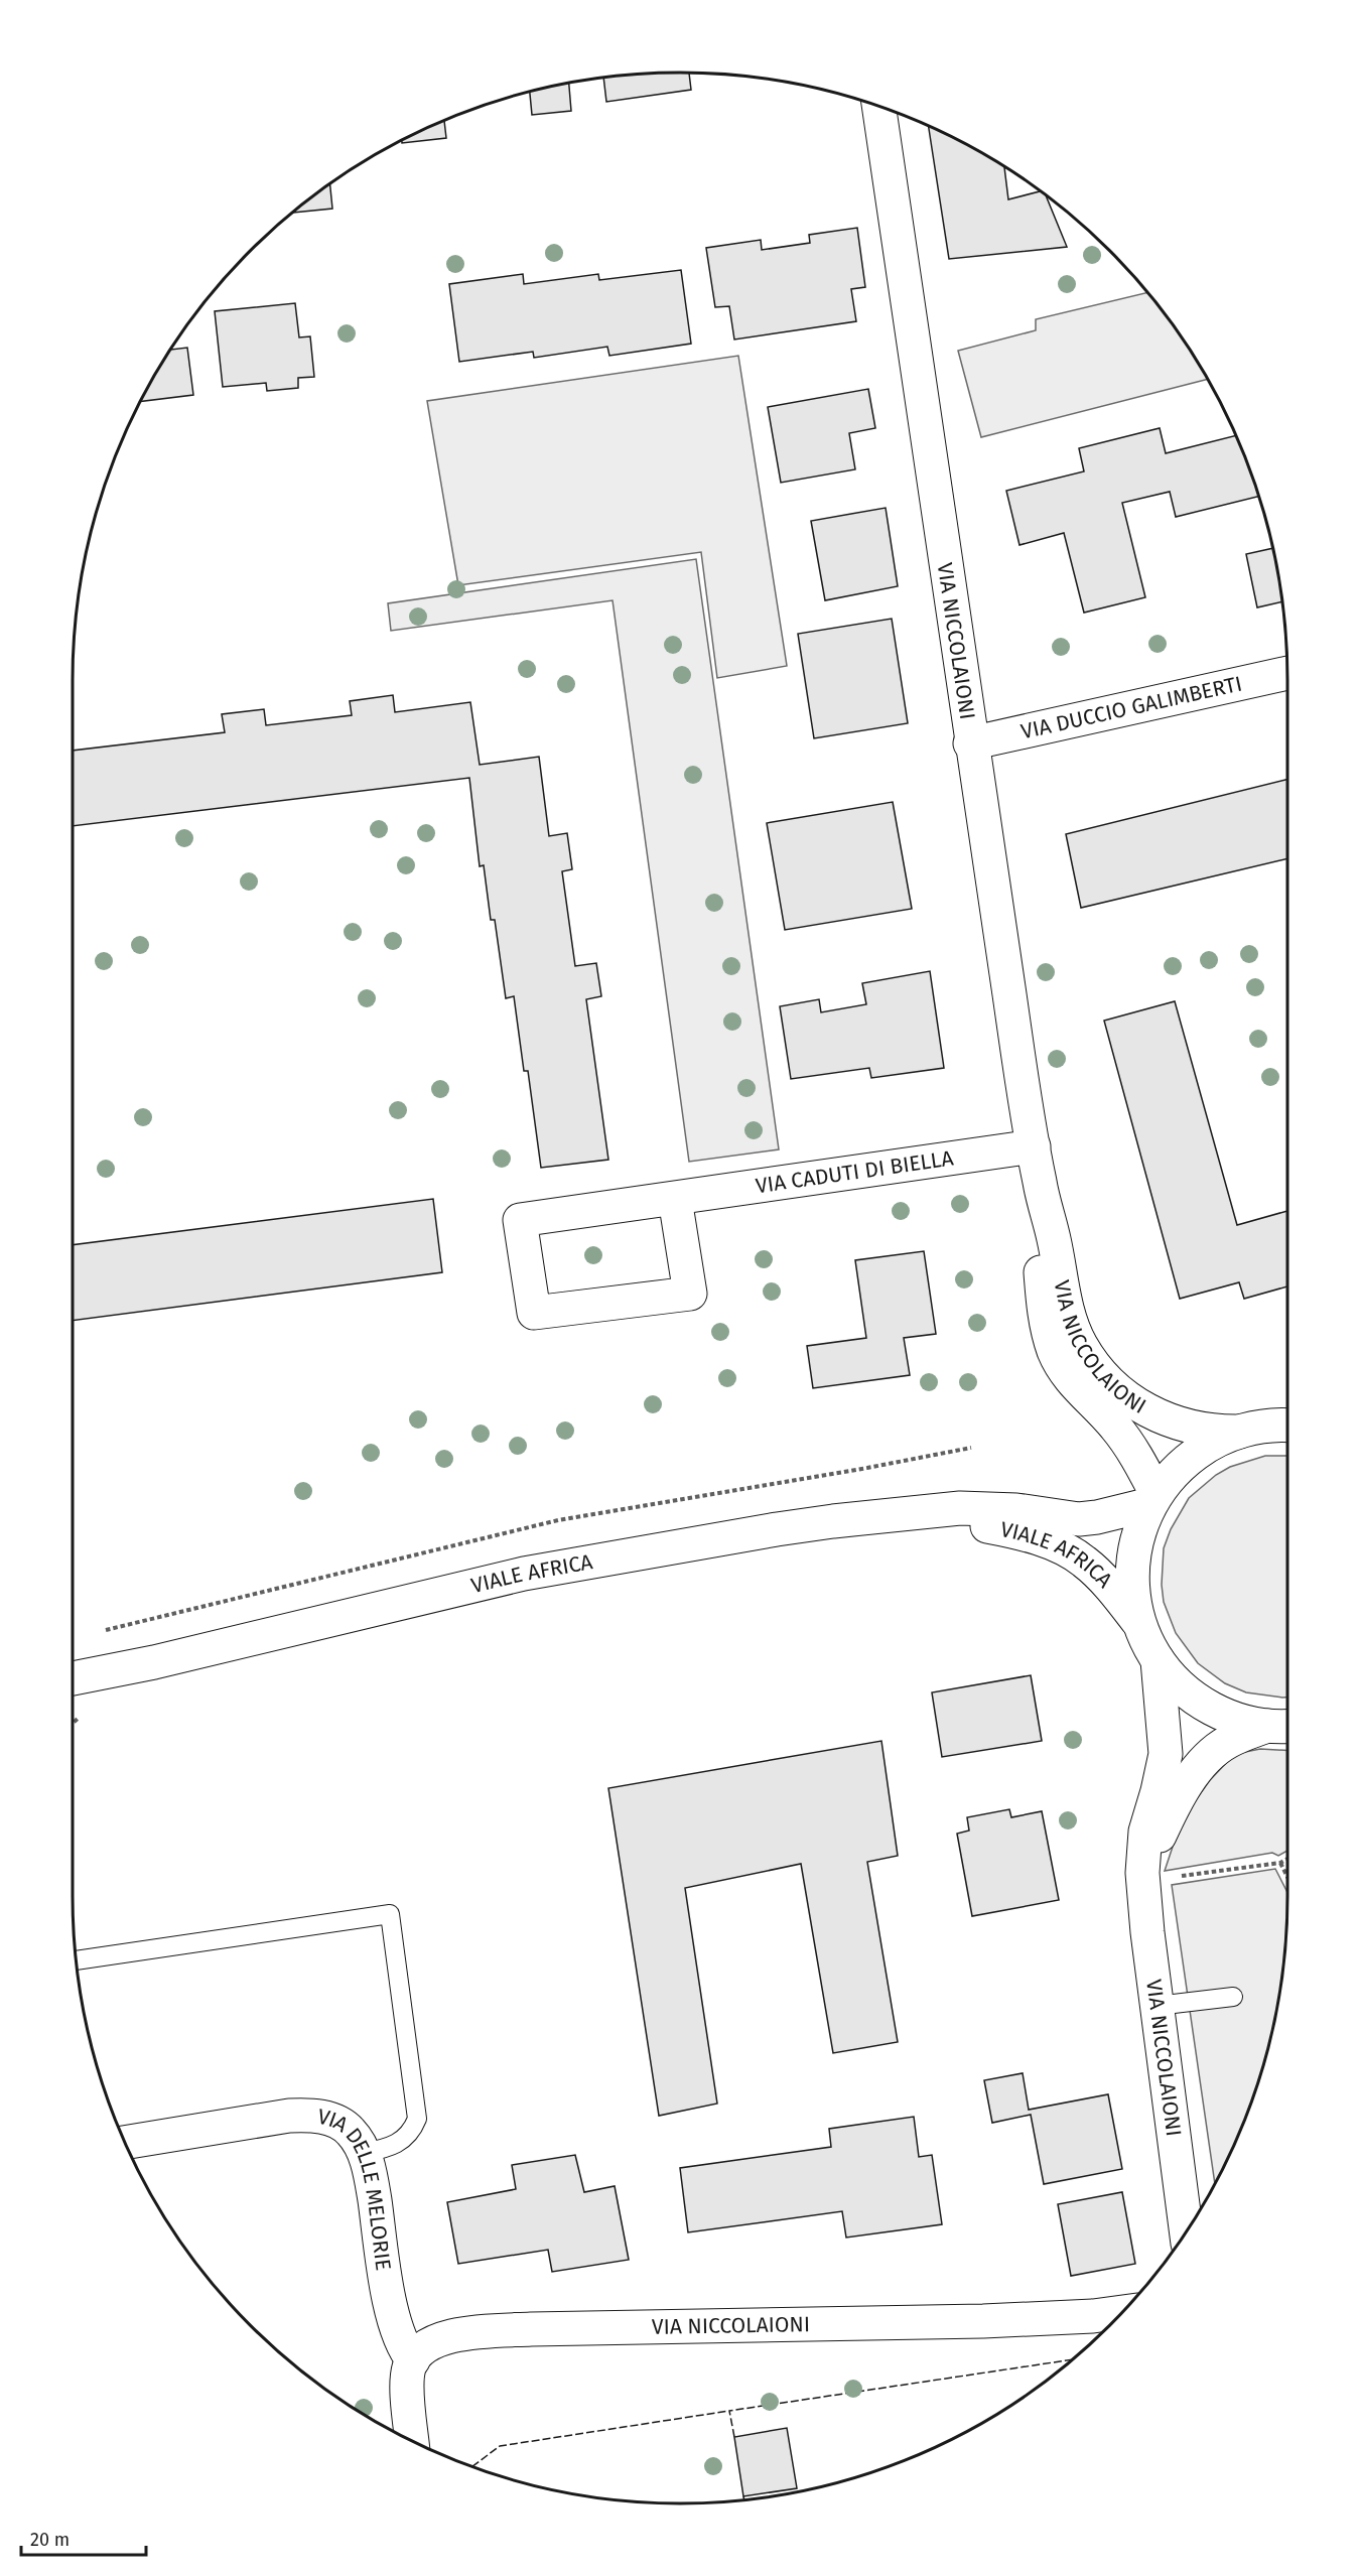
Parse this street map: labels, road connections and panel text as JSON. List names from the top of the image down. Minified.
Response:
{"streets":{"street":["VIA NICCOLAIONI","VIA DUCCIO GALIMBERTI","VIA CADUTI DI BIELLA","VIALE AFRICA","VIA DELLE MELORIE"]},"crossings":[["VIA NICCOLAIONI","VIA DUCCIO GALIMBERTI"],["VIA NICCOLAIONI","VIA CADUTI DI BIELLA"],["VIA NICCOLAIONI","VIALE AFRICA"],["VIA NICCOLAIONI","VIA DELLE MELORIE"]],"scale_bar":"20 m"}
